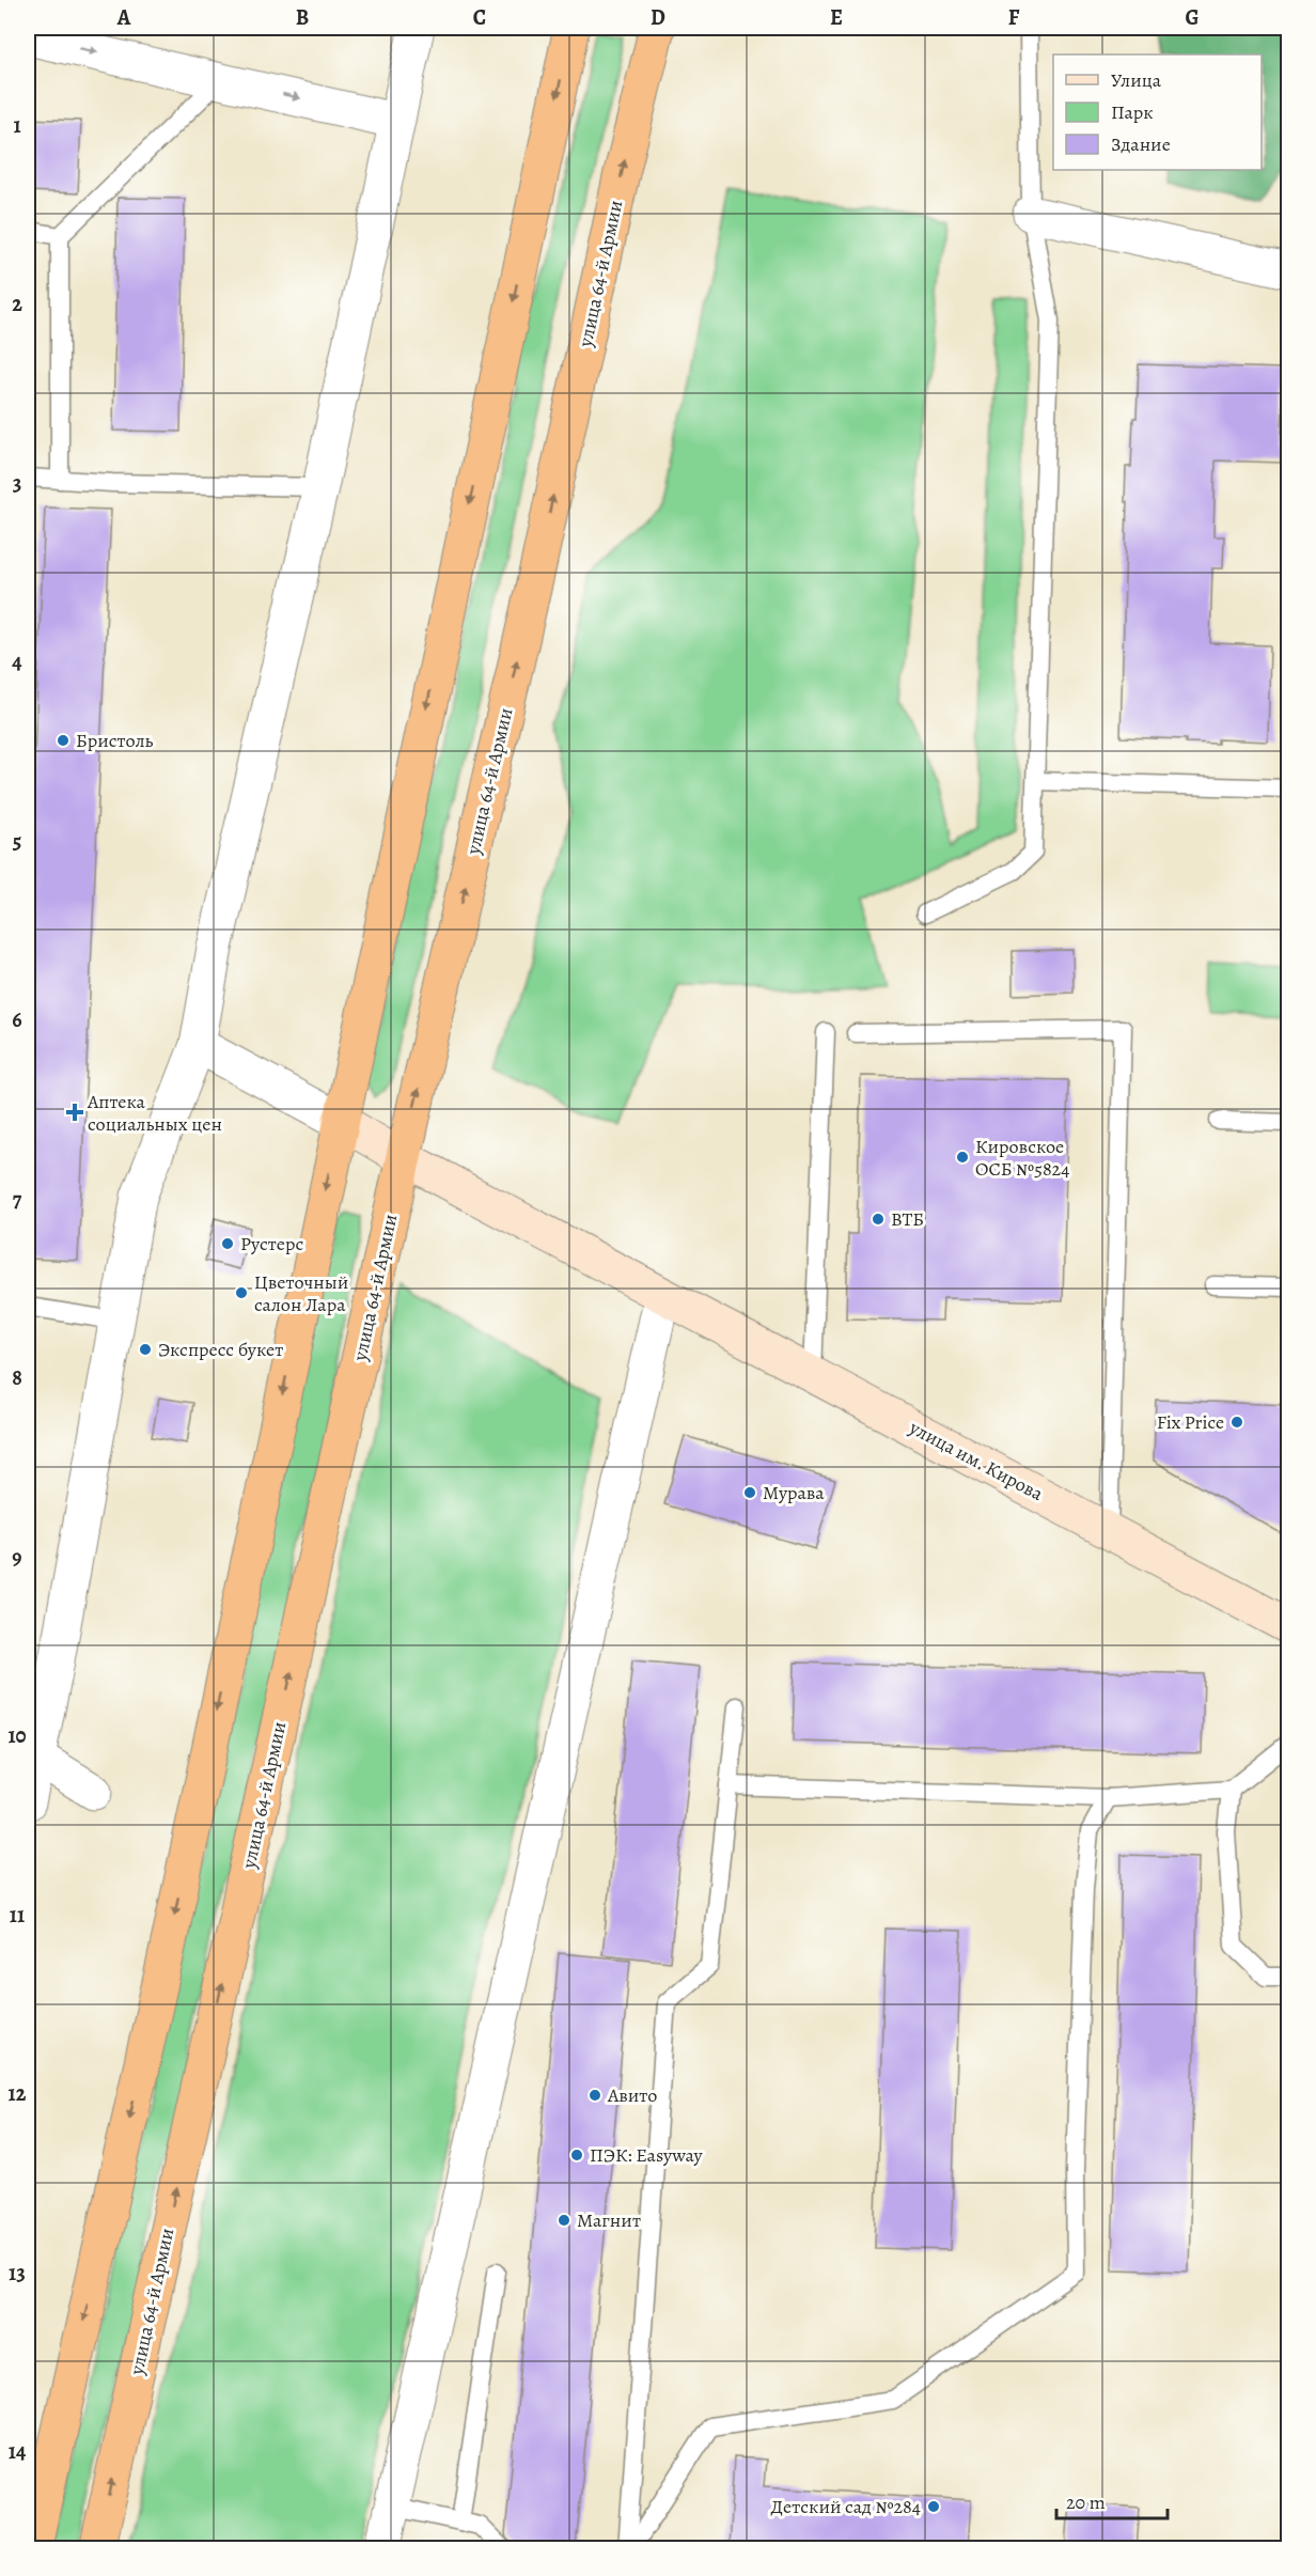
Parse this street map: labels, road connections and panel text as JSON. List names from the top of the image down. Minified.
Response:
{"streets":{"highway":["улица 64-й Армии"],"main road":["улица им. Кирова"]},"crossings":[["улица 64-й Армии","улица им. Кирова"]],"places":{"other":["Бристоль","Кировское ОСБ №5824","ВТБ","Рустерс","Цветочный салон Лара","Экспресс букет","Fix Price","Мурава","Авито","ПЭК: Easyway","Магнит","Детский сад №284"],"health":["Аптека социальных цен"]},"legend":["Улица","Парк","Здание"],"scale_bar":"20 m","grid":{"columns":["A","B","C","D","E","F","G"],"rows":["1","2","3","4","5","6","7","8","9","10","11","12","13","14"]}}
